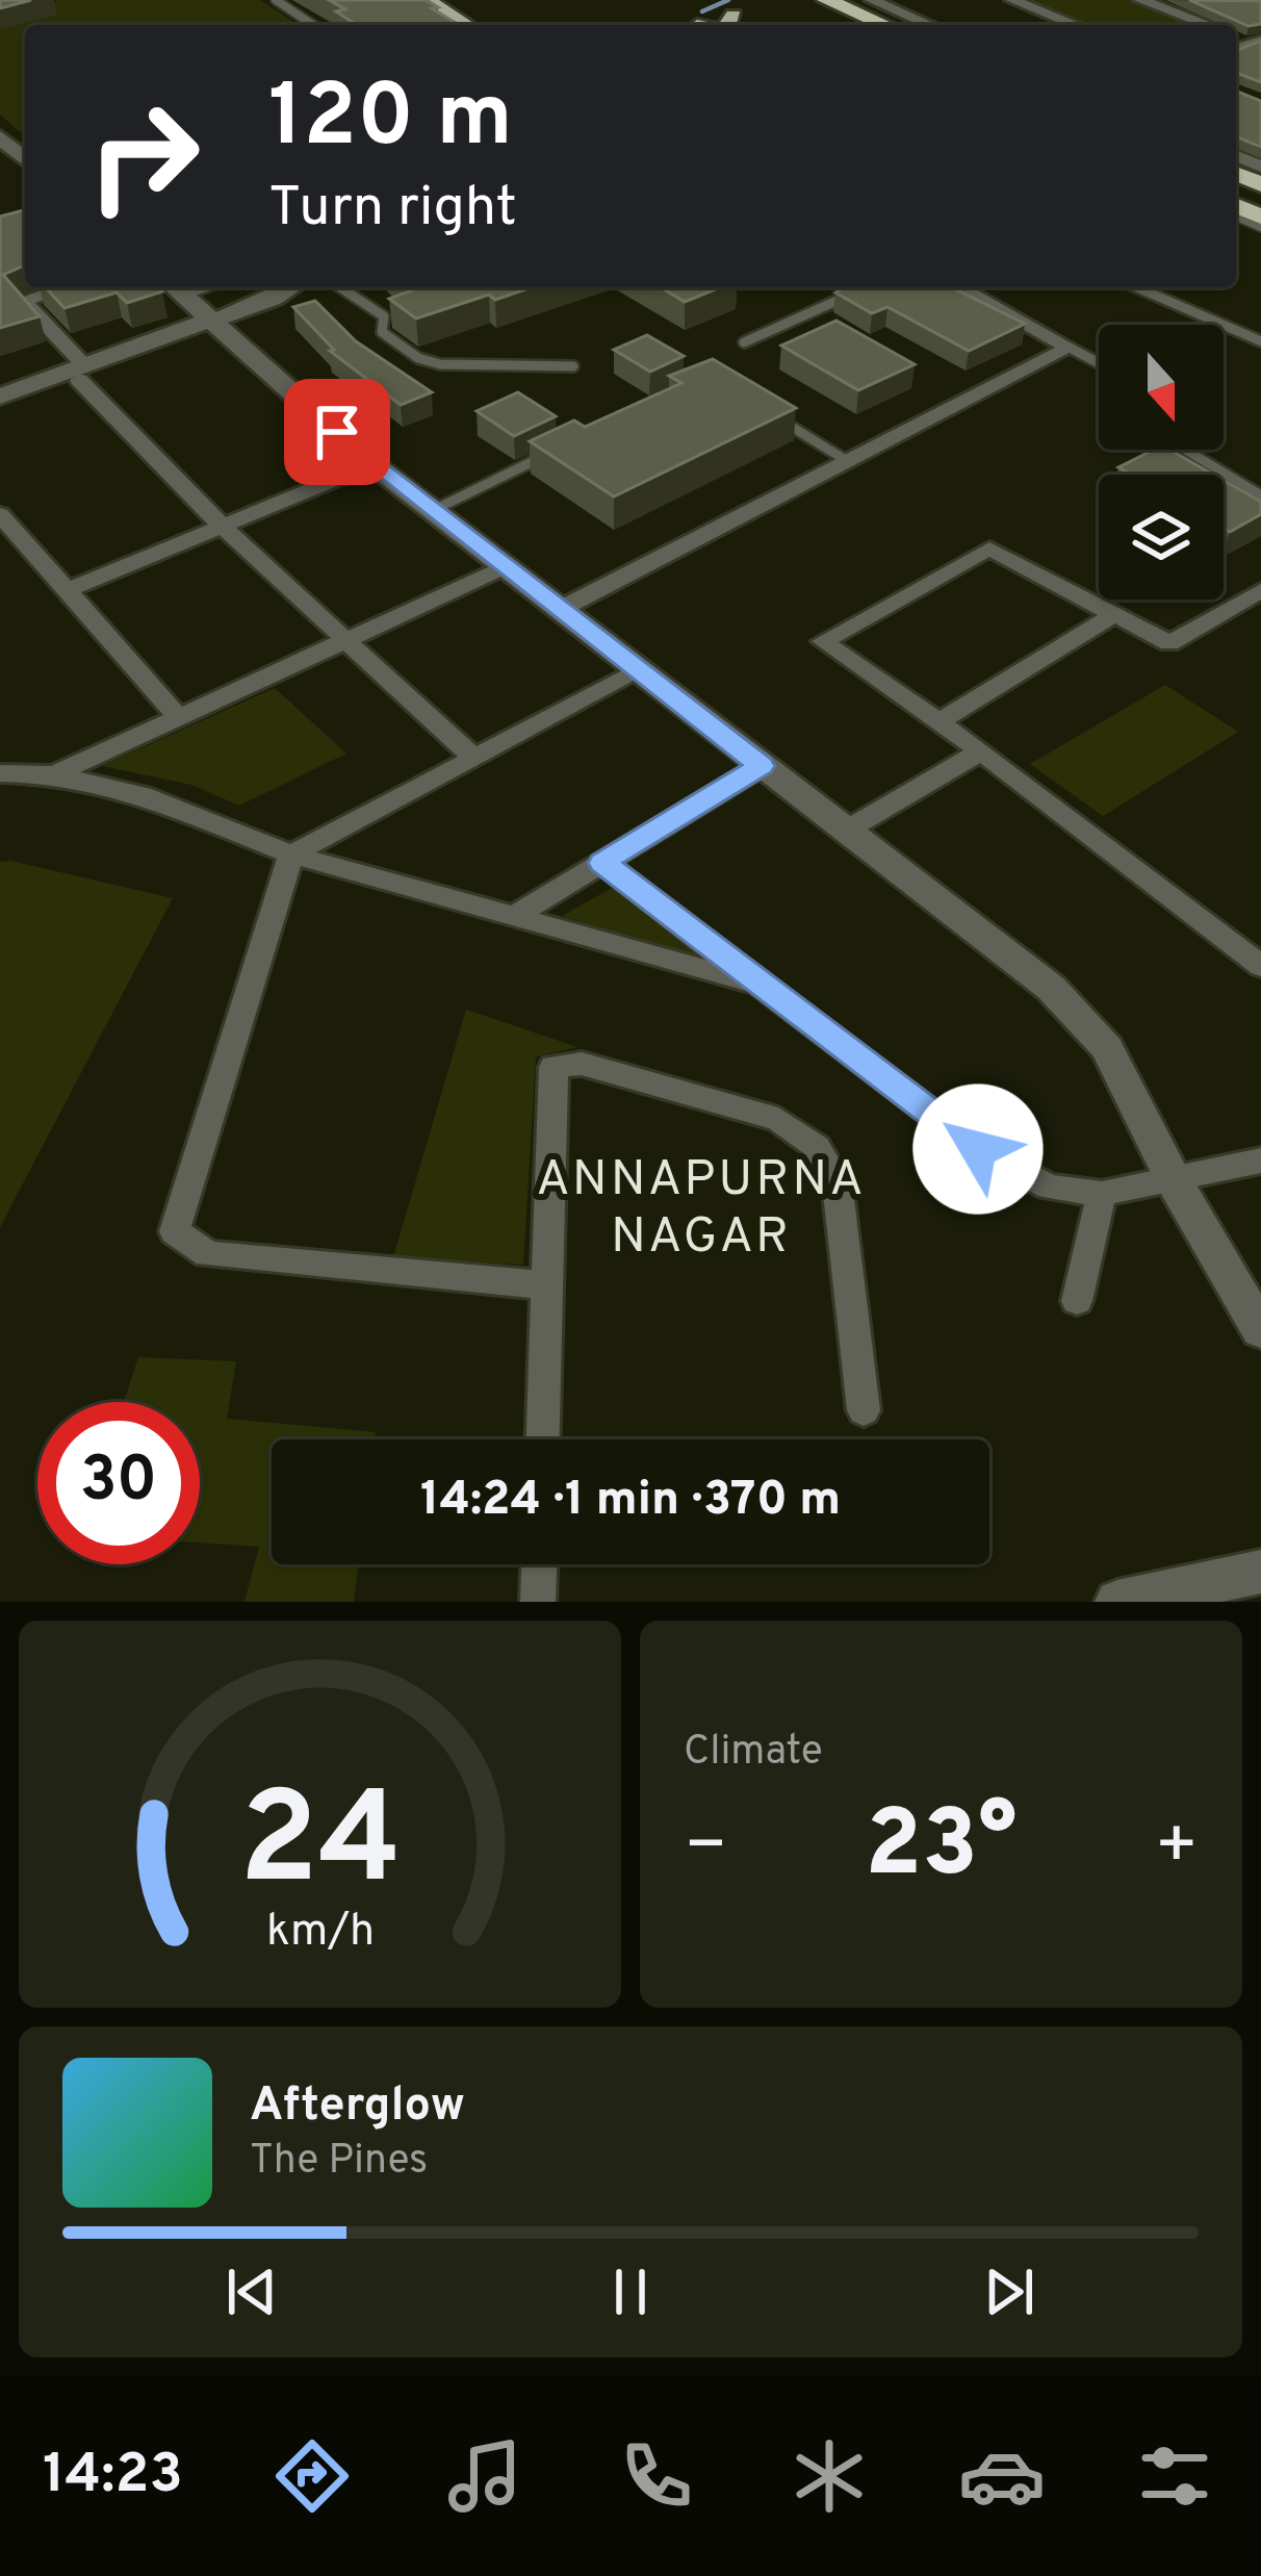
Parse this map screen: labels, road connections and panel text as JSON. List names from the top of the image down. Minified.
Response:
{"districts":["ANNAPURNA NAGAR"],"north":"bottom","page":{"turn":["120 m","Turn right"],"limit":"30","trip":"14:24 · 1 min · 370 m","tile":"Climate","heat":["−","23°","+"],"song":["Afterglow","The Pines"],"tabs":"14:23","gauge":["24","km/h"]}}
